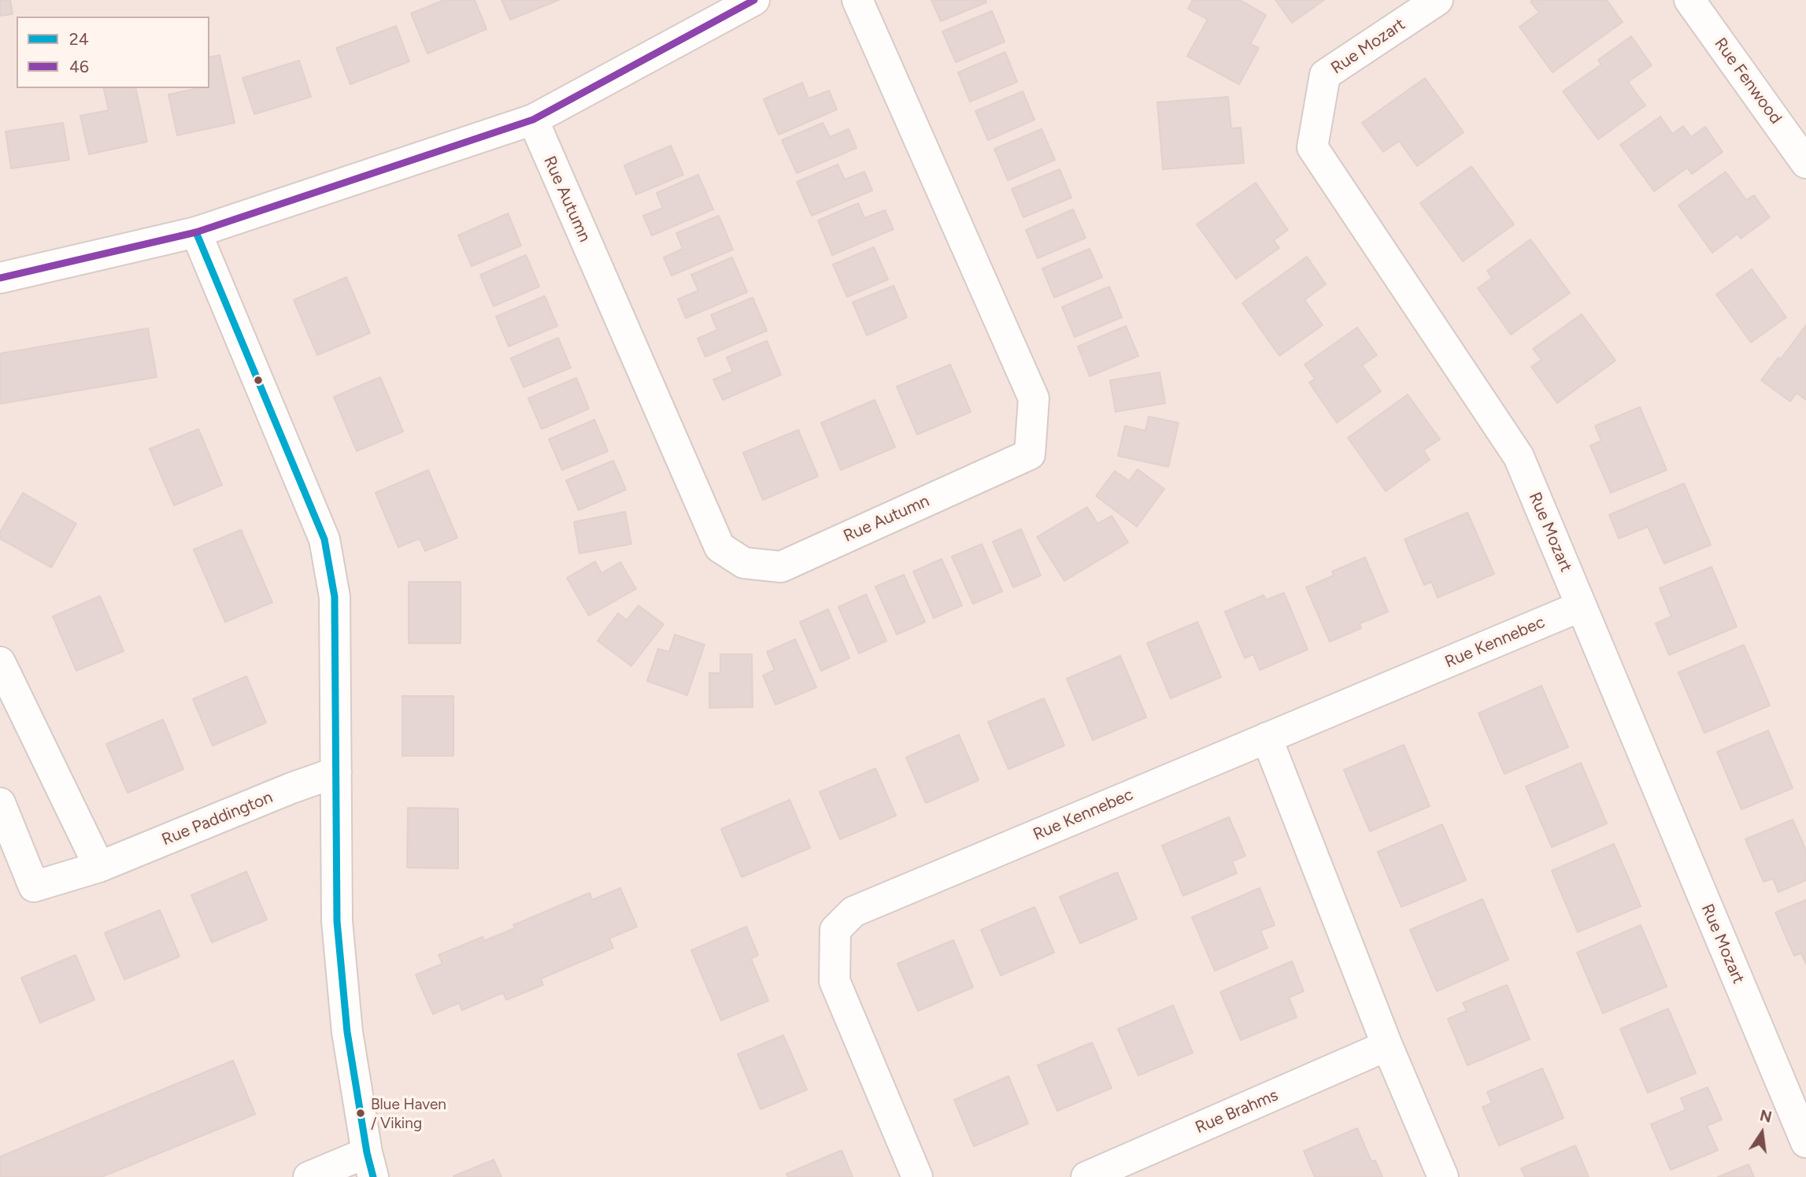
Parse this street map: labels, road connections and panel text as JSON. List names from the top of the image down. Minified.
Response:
{"streets":{"street":["Rue Mozart","Rue Fenwood","Rue Autumn","Rue Kennebec","Rue Paddington","Rue Brahms"]},"crossings":[["Rue Mozart","Rue Kennebec"]],"places":["Blue Haven / Viking"],"lines":["transit line 46","transit line 24"],"legend":["24","46"],"north":"top"}
